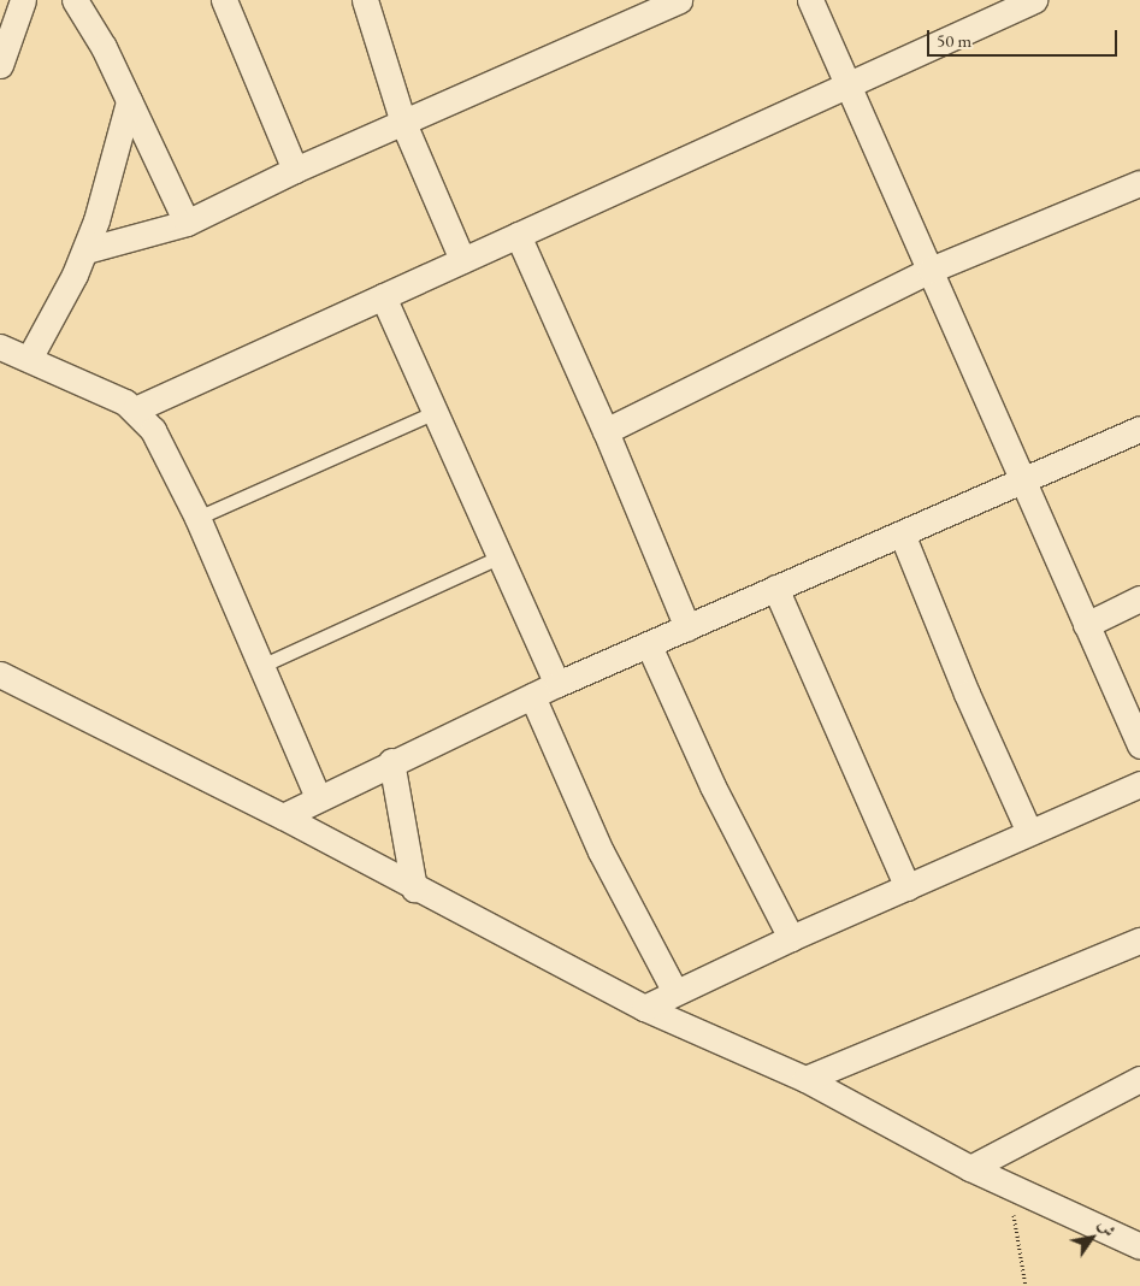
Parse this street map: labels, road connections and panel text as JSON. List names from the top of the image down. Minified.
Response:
{"scale_bar":"50 m","north":"top right"}
